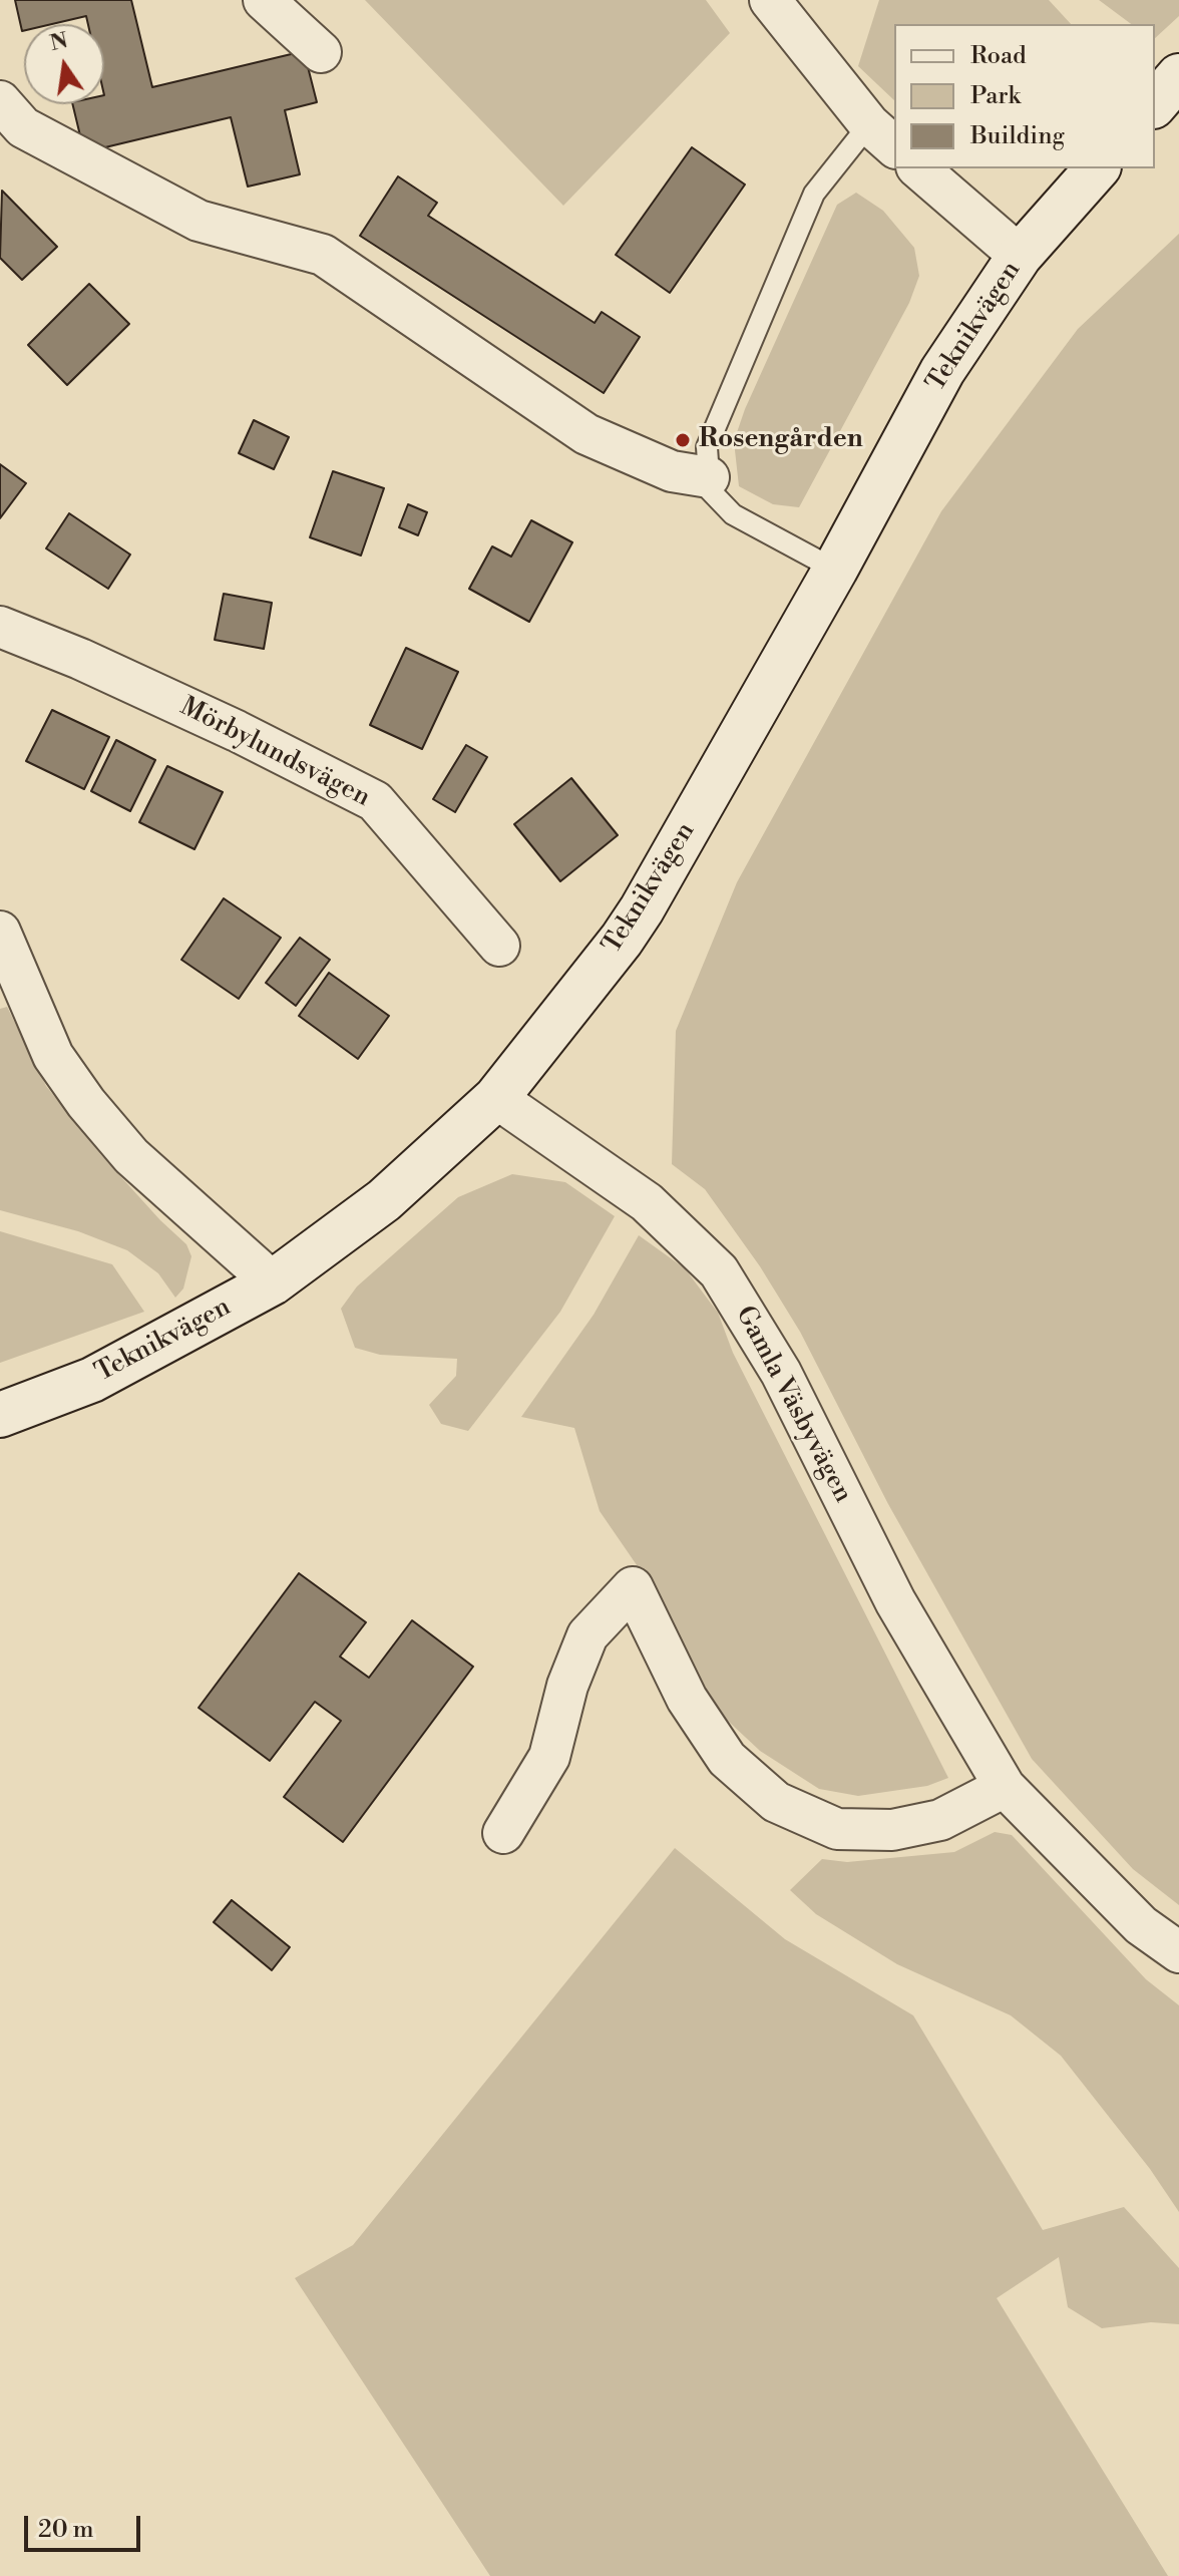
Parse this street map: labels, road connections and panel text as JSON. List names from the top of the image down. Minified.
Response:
{"streets":{"street":["Teknikvägen","Mörbylundsvägen","Gamla Väsbyvägen"]},"crossings":[["Teknikvägen","Gamla Väsbyvägen"]],"places":["Rosengården"],"legend":["Road","Park","Building"],"scale_bar":"20 m","north":"top"}
